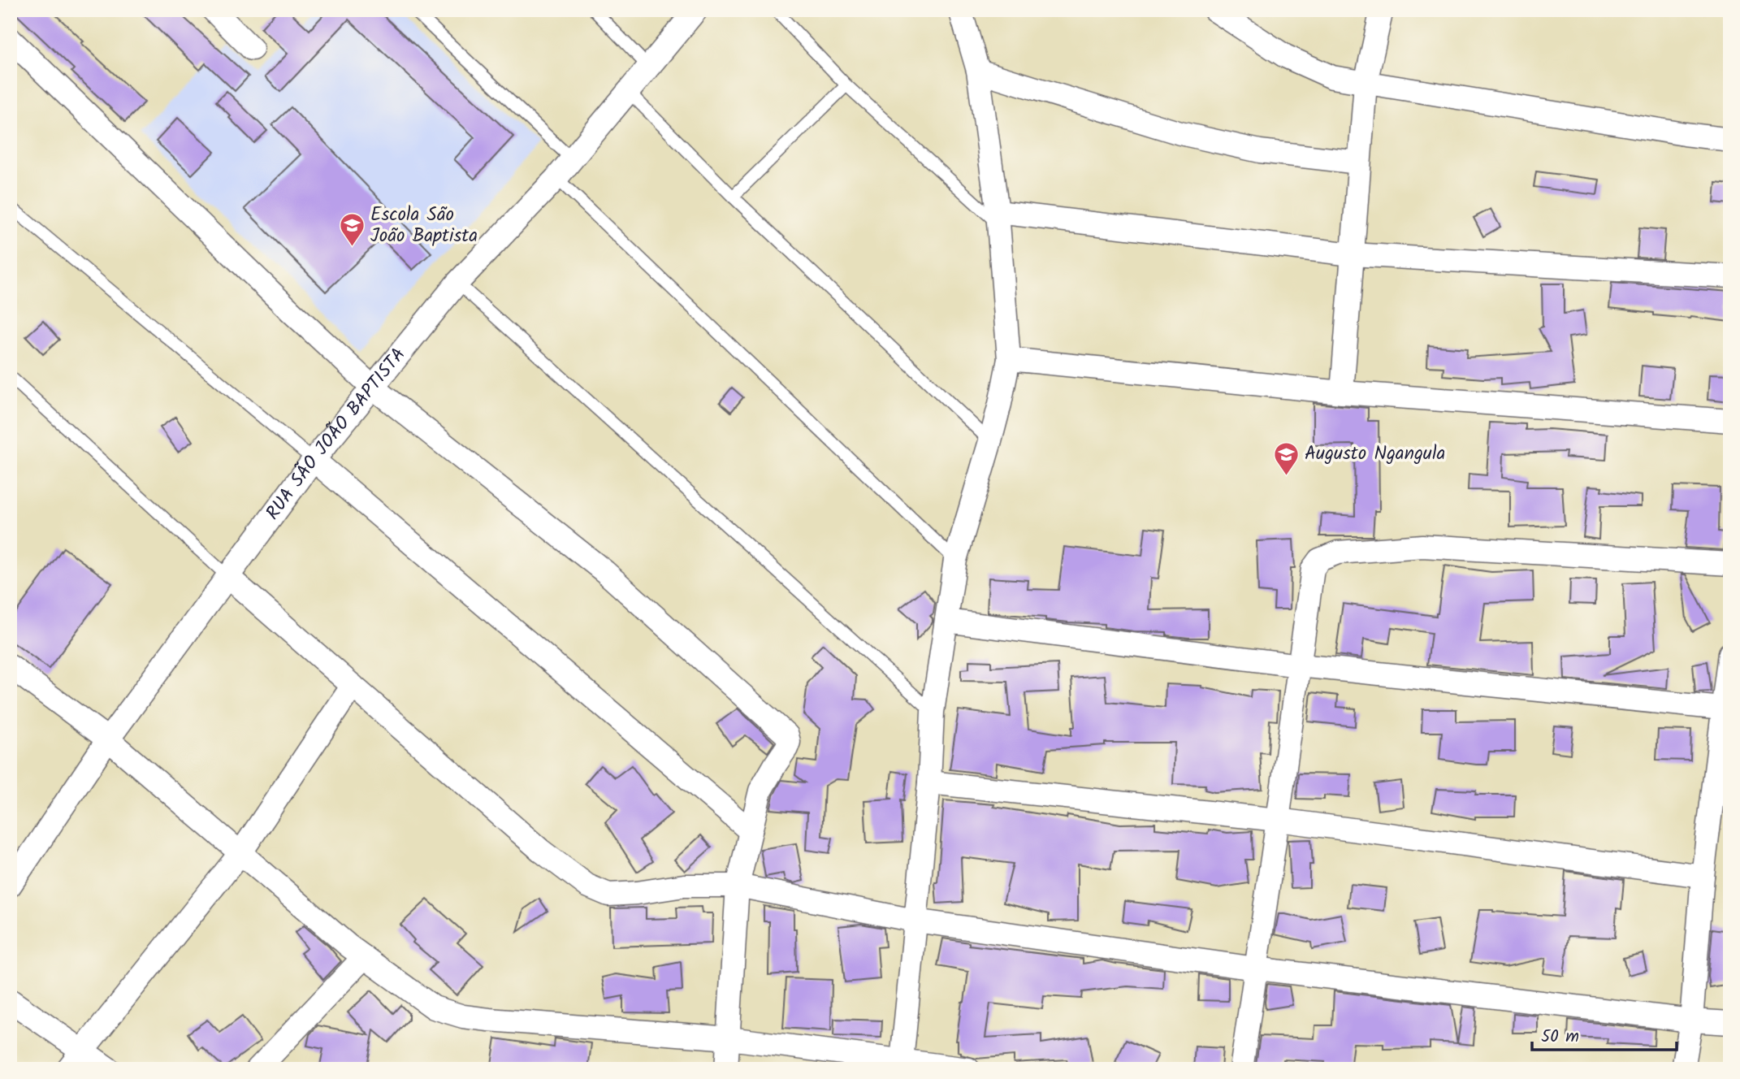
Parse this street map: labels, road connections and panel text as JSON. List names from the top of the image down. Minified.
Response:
{"streets":{"street":["RUA SÃO JOÃO BAPTISTA"]},"places":{"school or university":["Escola São João Baptista","Augusto Ngangula"]},"scale_bar":"50 m"}
